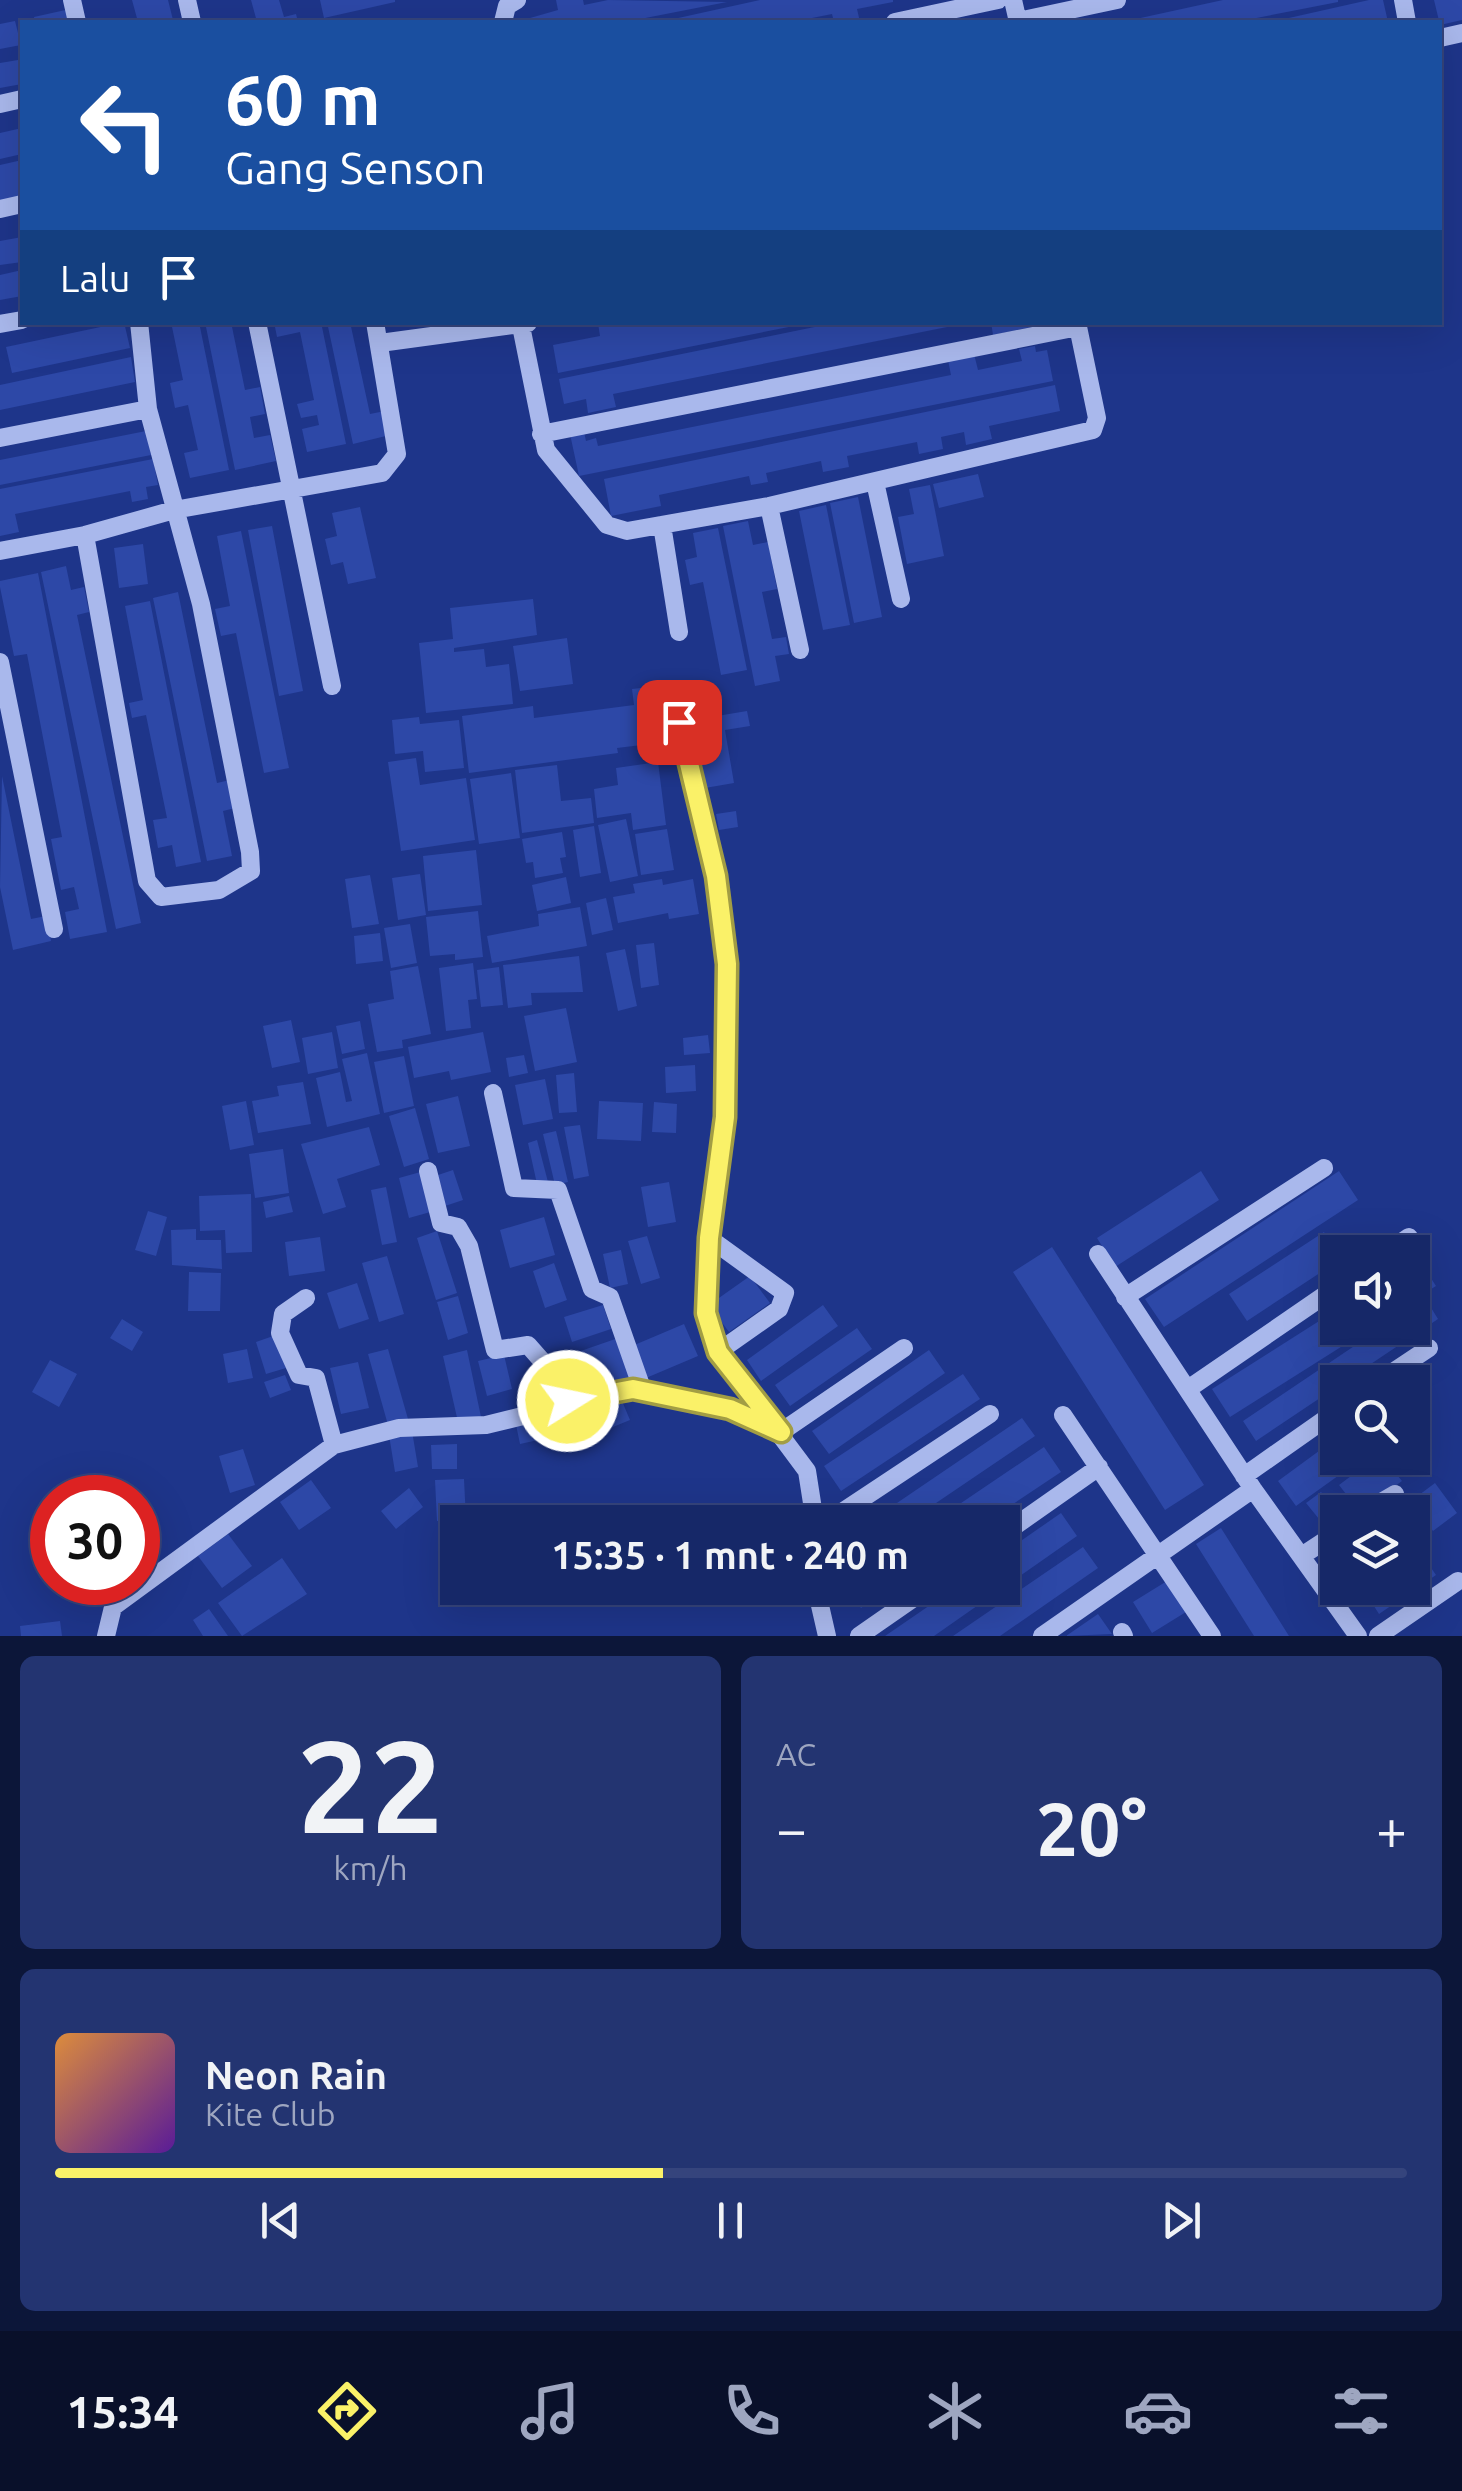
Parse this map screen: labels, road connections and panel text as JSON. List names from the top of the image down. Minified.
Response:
{"page":{"turn":["60 m","Gang Senson"],"then":"Lalu","limit":"30","trip":"15:35 · 1 mnt · 240 m","tile":[["22","km/h"],"AC"],"heat":["−","20°","+"],"song":["Neon Rain","Kite Club"],"tabs":"15:34"}}
